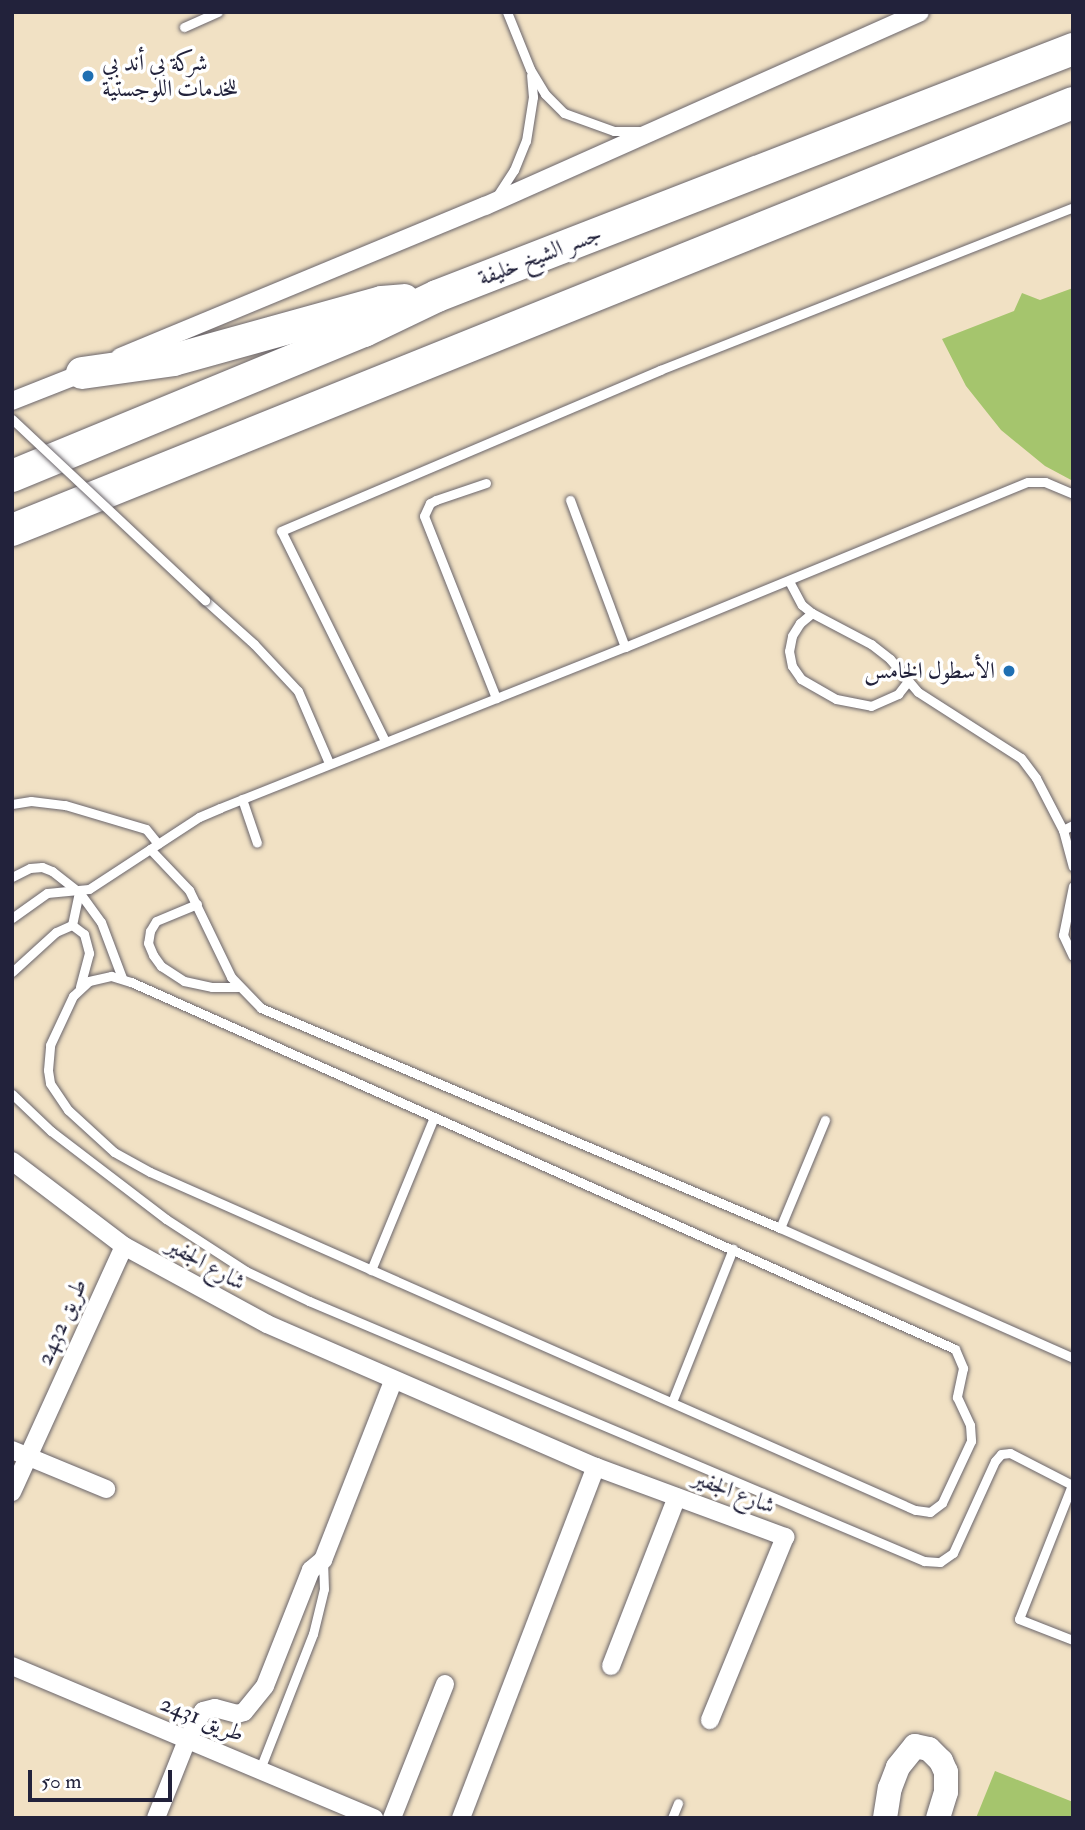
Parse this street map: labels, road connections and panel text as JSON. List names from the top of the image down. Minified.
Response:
{"streets":{"highway":["جسر الشيخ خليفة"],"street":["شارع الجفير","طريق 2432","طريق 2431"]},"crossings":[["شارع الجفير","طريق 2432"]],"places":["شركة بي أند بي للخدمات اللوجستية","الأسطول الخامس"],"scale_bar":"50 m"}
